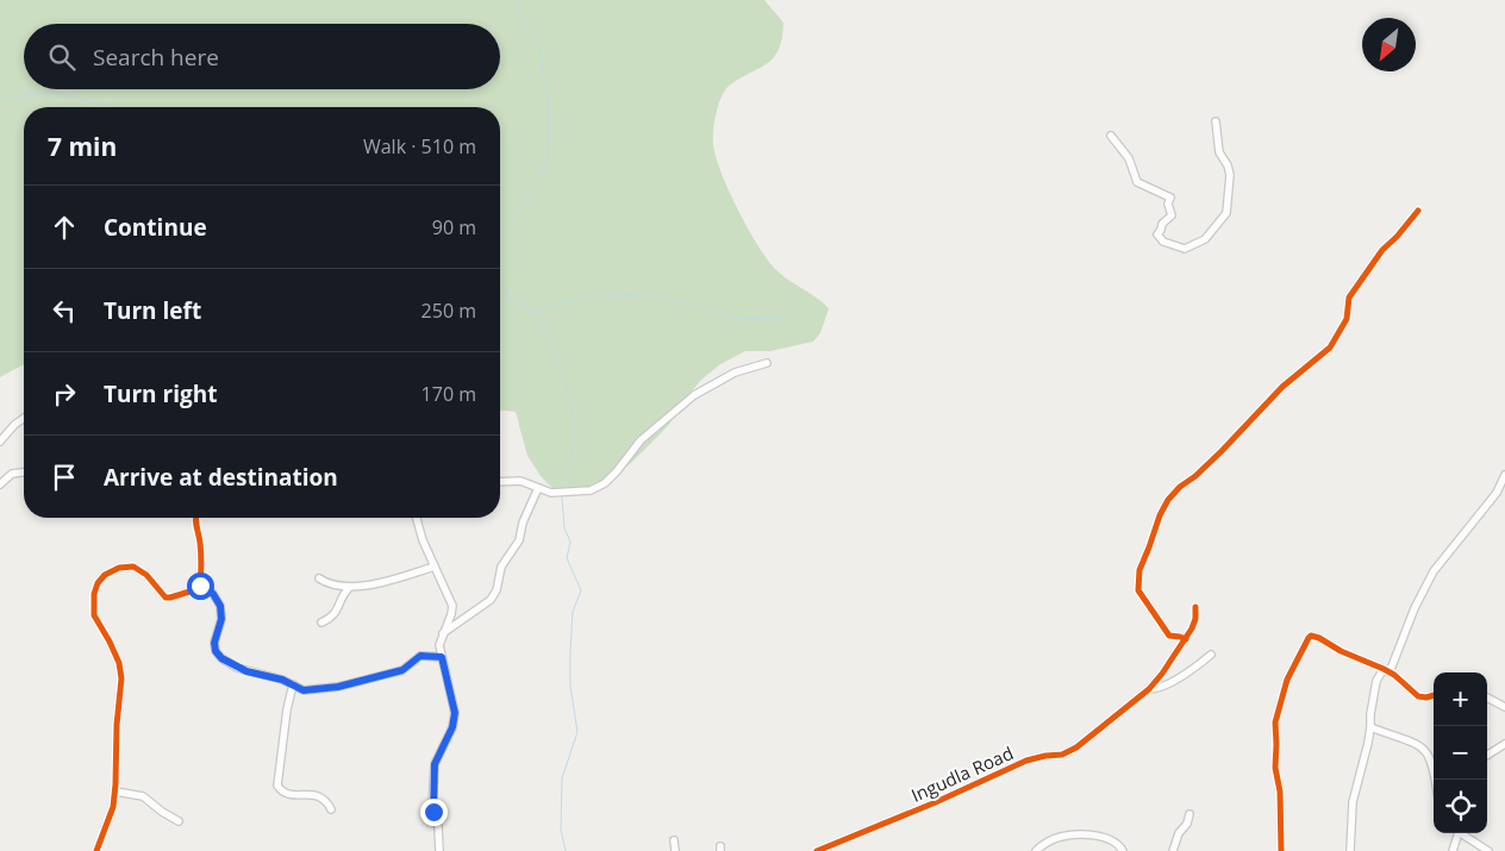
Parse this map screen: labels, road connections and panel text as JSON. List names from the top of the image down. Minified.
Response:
{"streets":{"street":["Ingudla Road"]},"north":"bottom left","page":{"search":"Search here","heading":["7 min","Walk · 510 m"],"list":[["Continue","90 m"],["Turn left","250 m"],["Turn right","170 m"],"Arrive at destination"],"map_buttons":["+","−"]}}
